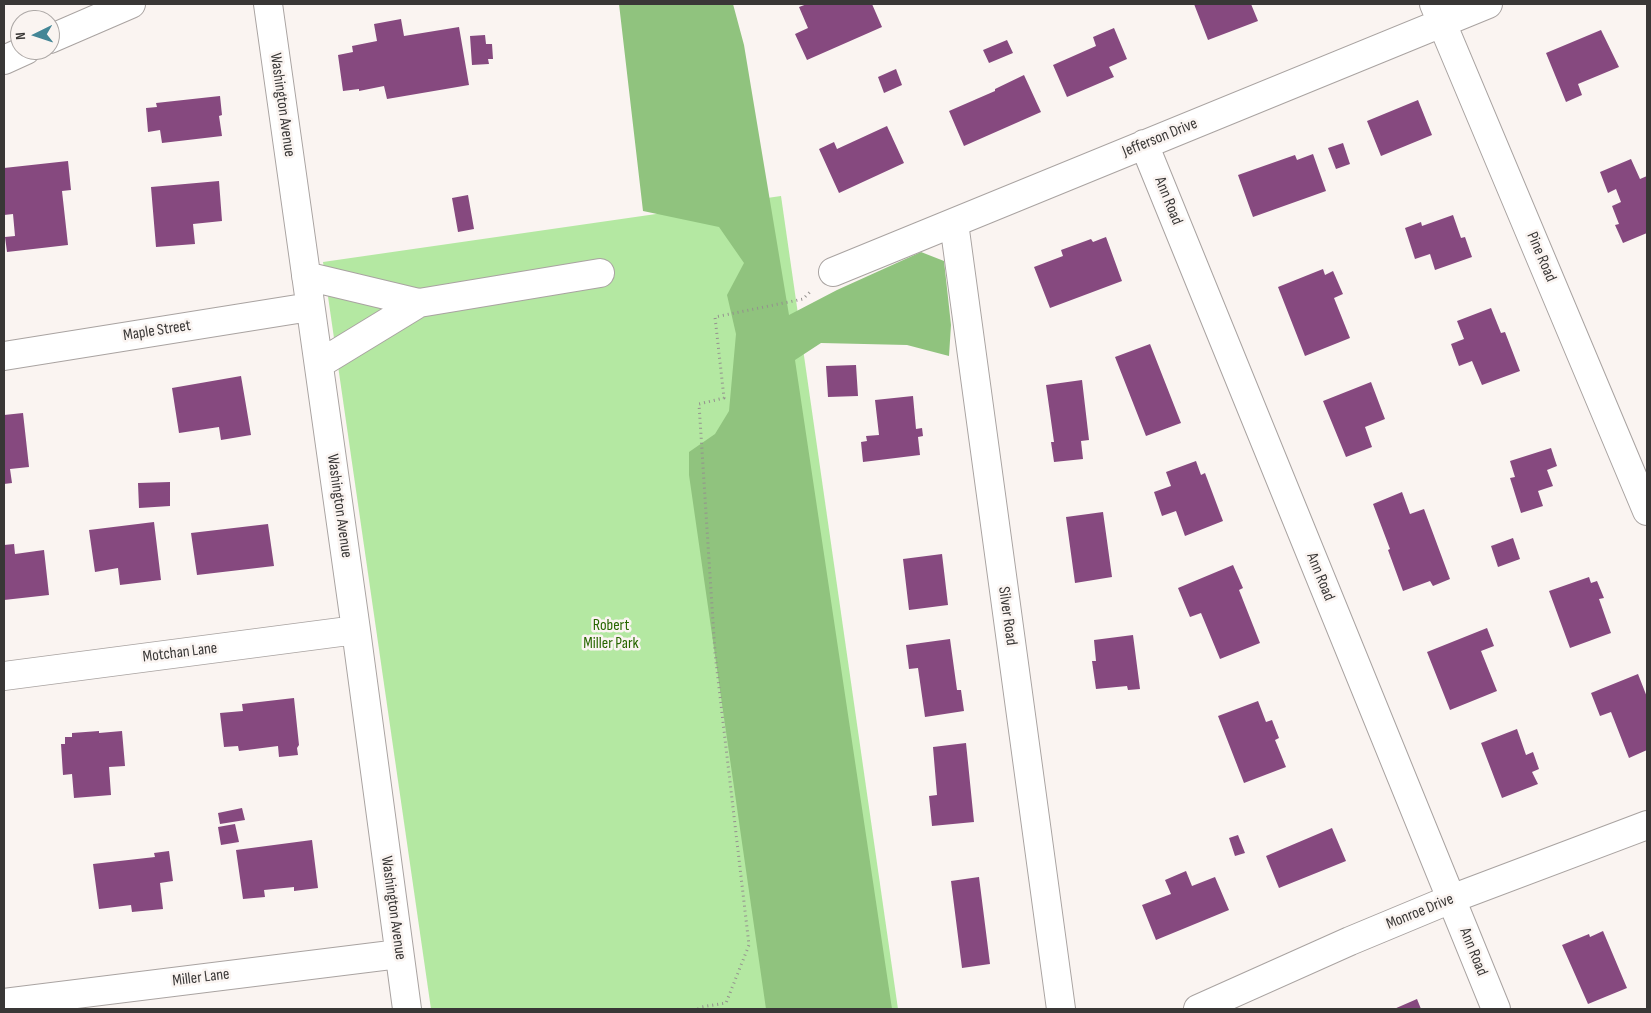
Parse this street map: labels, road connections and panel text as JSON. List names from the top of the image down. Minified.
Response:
{"streets":{"street":["Washington Avenue","Jefferson Drive","Ann Road","Pine Road","Maple Street","Silver Road","Motchan Lane","Monroe Drive","Miller Lane"]},"crossings":[["Washington Avenue","Maple Street"],["Washington Avenue","Motchan Lane"],["Washington Avenue","Miller Lane"],["Jefferson Drive","Ann Road"],["Jefferson Drive","Pine Road"],["Jefferson Drive","Silver Road"],["Ann Road","Monroe Drive"]],"parks":["Robert Miller Park"],"north":"left"}
